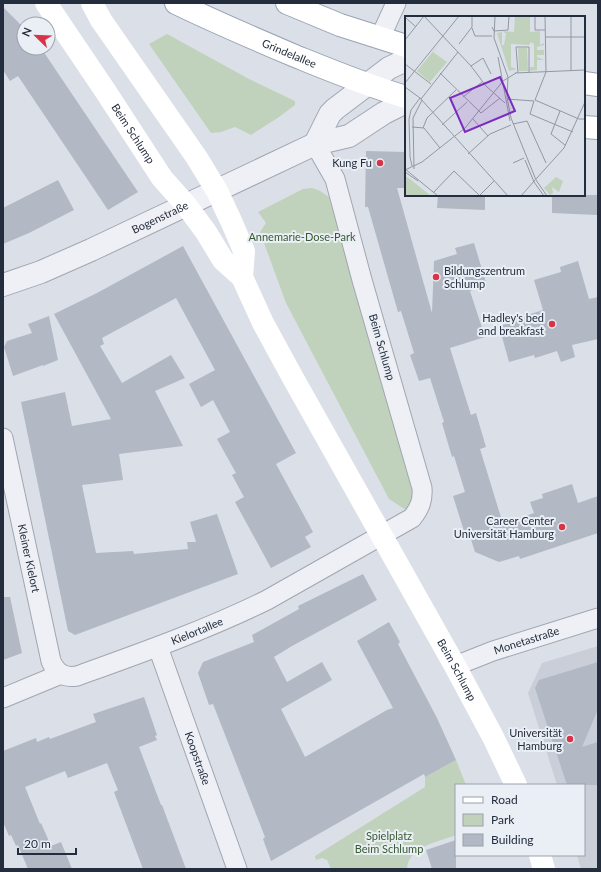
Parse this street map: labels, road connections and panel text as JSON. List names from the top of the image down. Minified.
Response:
{"streets":{"main road":["Grindelallee","Beim Schlump"],"street":["Bogenstraße","Kleiner Kielort","Kielortallee","Monetastraße","Koopstraße"]},"crossings":[["Beim Schlump","Bogenstraße"],["Beim Schlump","Kielortallee"],["Beim Schlump","Monetastraße"],["Kleiner Kielort","Kielortallee"],["Kielortallee","Koopstraße"]],"parks":["Annemarie-Dose-Park","Spielplatz Beim Schlump"],"places":["Kung Fu","Bildungszentrum Schlump","Hadley's bed and breakfast","Career Center Universität Hamburg","Universität Hamburg"],"legend":["Road","Park","Building"],"scale_bar":"20 m","north":"top left"}
